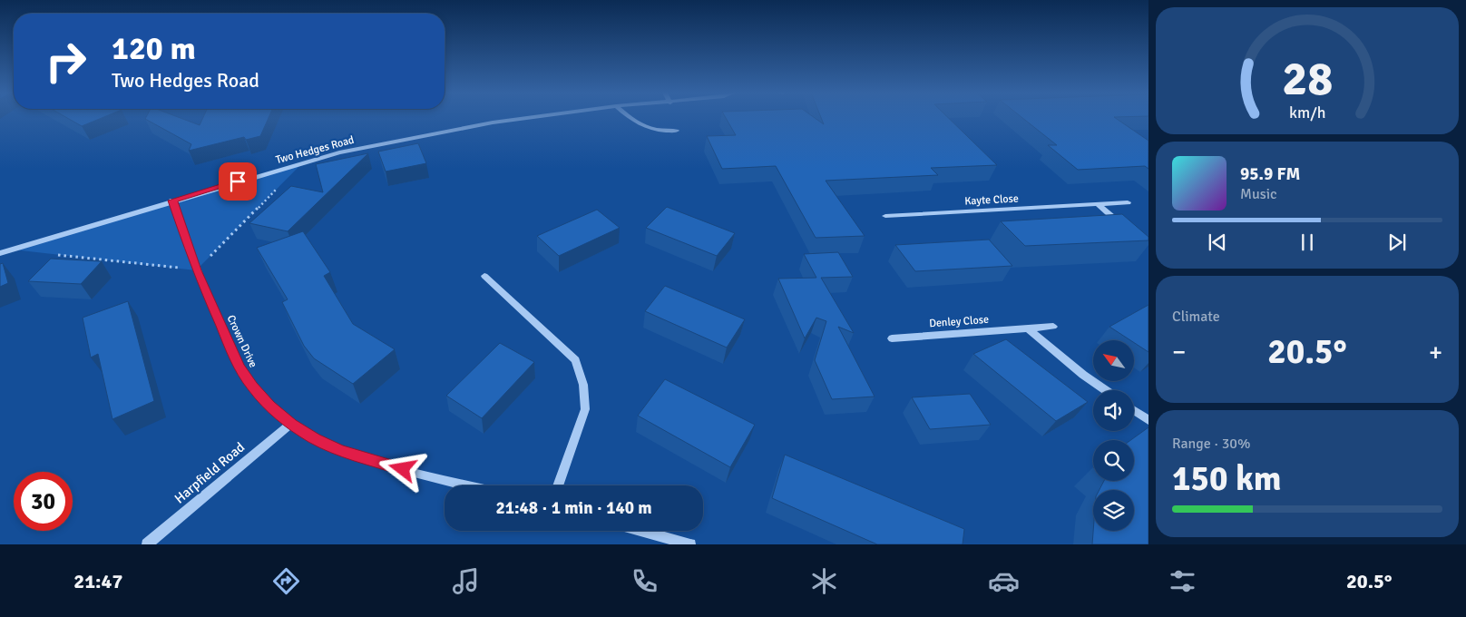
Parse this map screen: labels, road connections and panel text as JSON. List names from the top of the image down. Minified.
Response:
{"streets":{"street":["Two Hedges Road","Kayte Close","Denley Close","Crown Drive","Harpfield Road"]},"crossings":[["Two Hedges Road","Crown Drive"],["Crown Drive","Harpfield Road"]],"north":"top left","page":{"turn":["120 m","Two Hedges Road"],"song":["95.9 FM","Music"],"tile":["Climate",["Range · 30%","150 km"]],"heat":["−","20.5°","+"],"limit":"30","trip":"21:48 · 1 min · 140 m","tabs":["21:47","20.5°"],"gauge":["28","km/h"]}}
